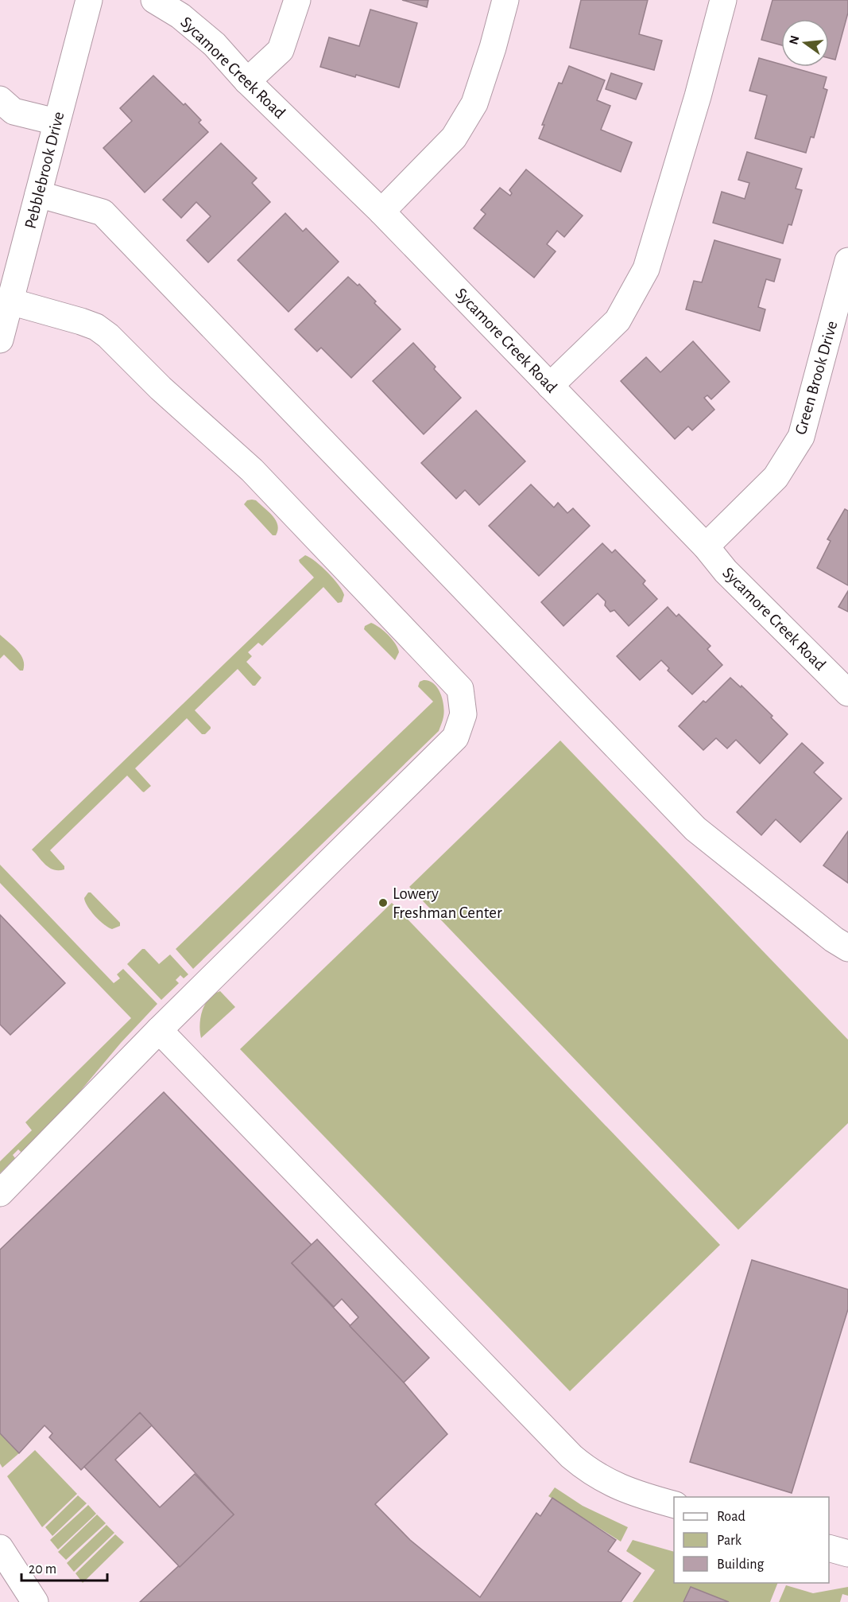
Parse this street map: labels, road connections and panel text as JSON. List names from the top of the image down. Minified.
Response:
{"streets":{"street":["Sycamore Creek Road","Pebblebrook Drive","Green Brook Drive"]},"crossings":[["Sycamore Creek Road","Green Brook Drive"]],"places":["Lowery Freshman Center"],"legend":["Road","Park","Building"],"scale_bar":"20 m","north":"left"}
